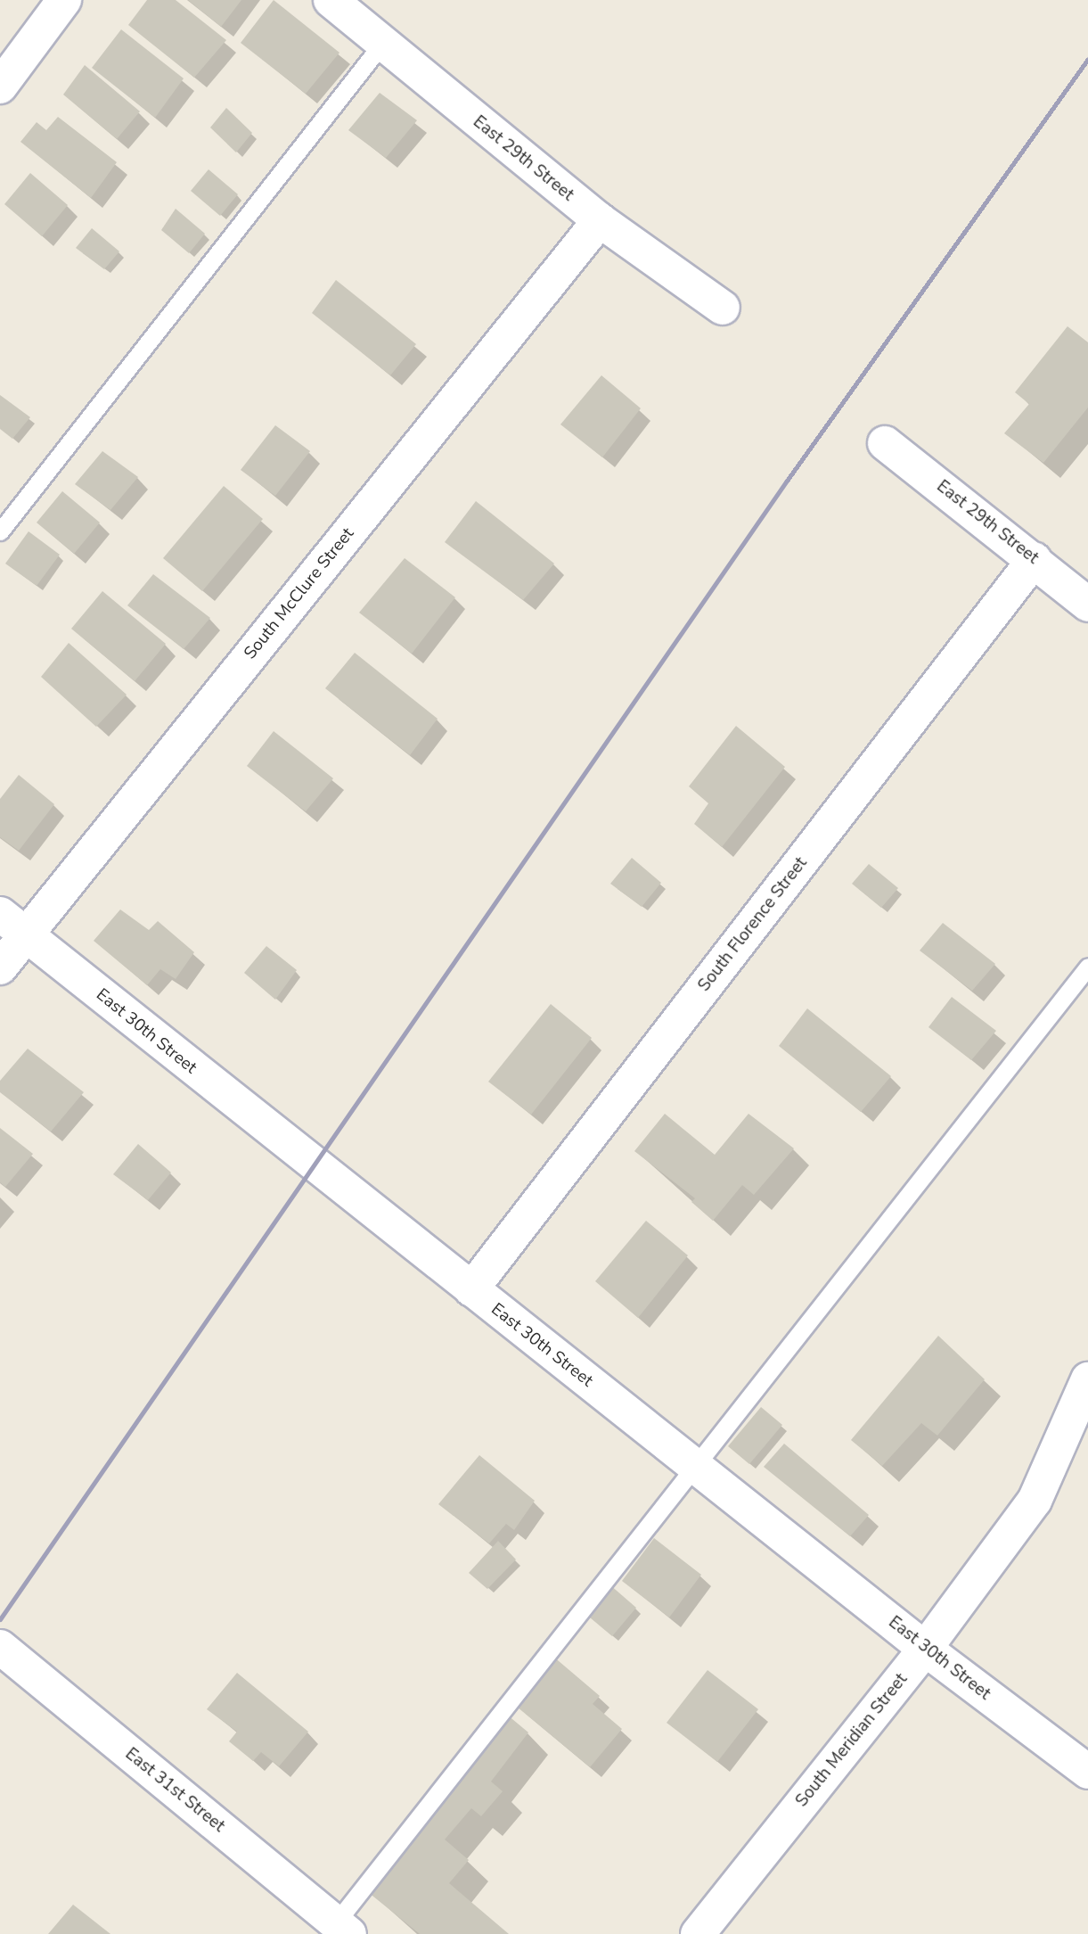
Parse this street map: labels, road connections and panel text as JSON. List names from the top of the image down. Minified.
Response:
{"streets":{"street":["East 29th Street","South McClure Street","South Florence Street","East 30th Street","South Meridian Street","East 31st Street"]},"crossings":[["East 29th Street","South McClure Street"],["East 29th Street","South Florence Street"],["South McClure Street","East 30th Street"],["South Florence Street","East 30th Street"],["East 30th Street","South Meridian Street"]]}
